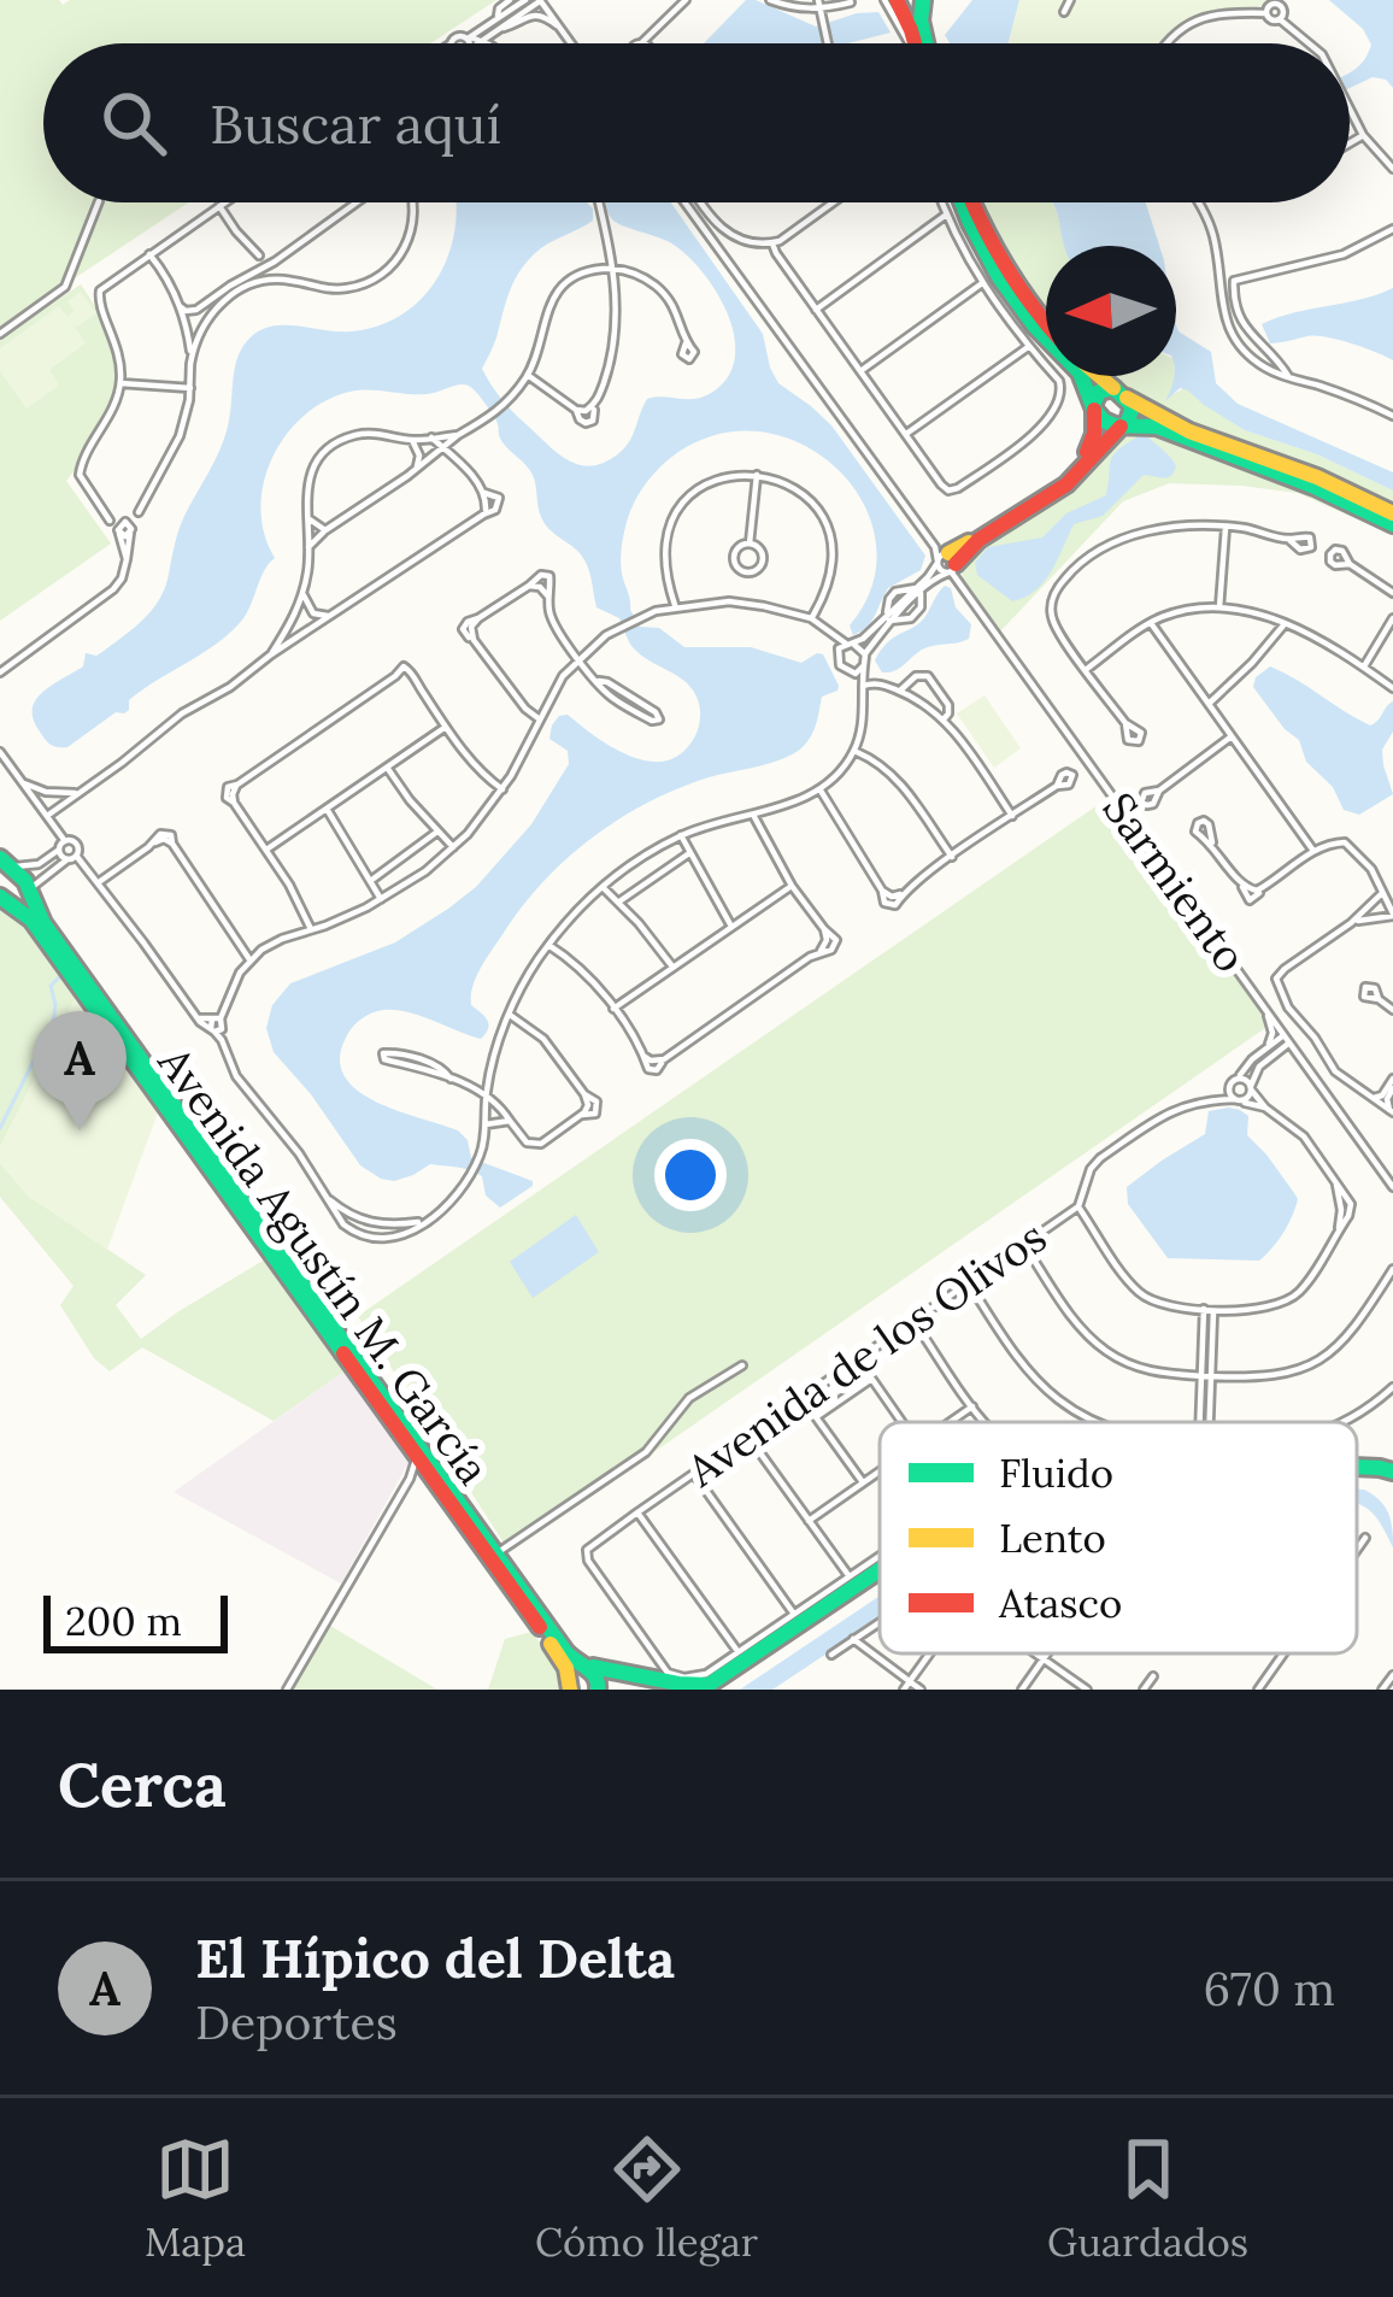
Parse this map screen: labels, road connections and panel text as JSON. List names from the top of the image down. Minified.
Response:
{"streets":{"street":["Sarmiento","Avenida Agustín M. García","Avenida de los Olivos"]},"legend":["Fluido","Lento","Atasco"],"scale_bar":"200 m","north":"left","page":{"search":"Buscar aquí","pins":"A","scale":"200 m","heading":"Cerca","list":[{"mark":"A","name":"El Hípico del Delta","note":"Deportes","value":"670 m"}],"nav":["Mapa","Cómo llegar","Guardados"]}}
